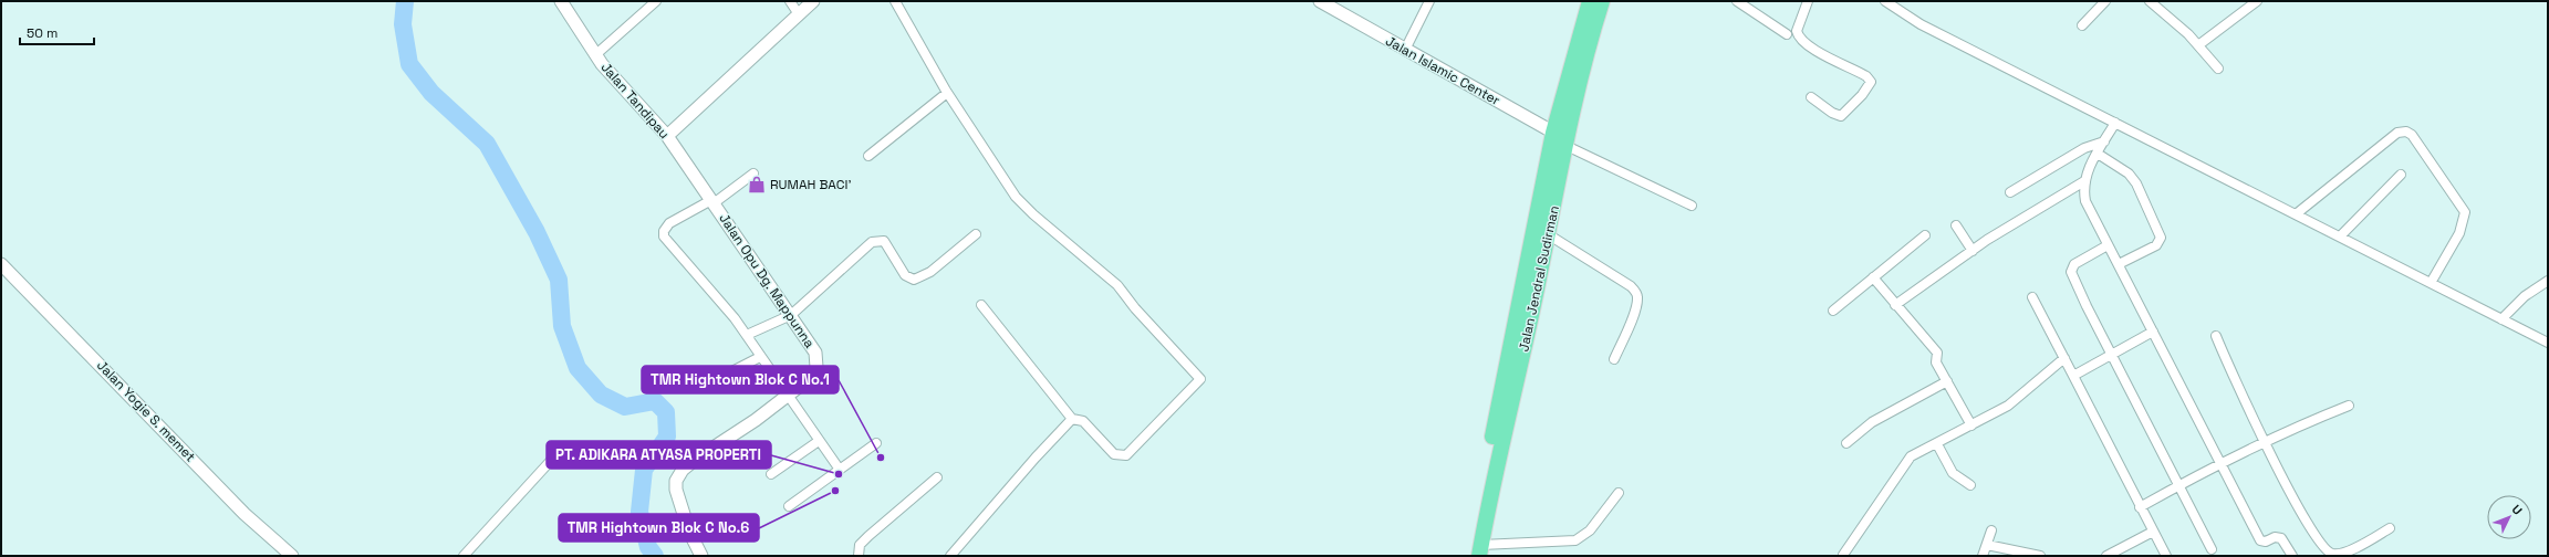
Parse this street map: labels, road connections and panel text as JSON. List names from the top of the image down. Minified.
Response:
{"streets":{"highway":["Jalan Jendral Sudirman"],"street":["Jalan Islamic Center","Jalan Tandipau","Jalan Opu Dg. Mappunna","Jalan Yogie S. memet"]},"crossings":[["Jalan Islamic Center","Jalan Jendral Sudirman"],["Jalan Tandipau","Jalan Opu Dg. Mappunna"]],"places":{"shop":["RUMAH BACI'"],"other":["TMR Hightown Blok C No.1","PT. ADIKARA ATYASA PROPERTI","TMR Hightown Blok C No.6"]},"scale_bar":"50 m","north":"top right"}
